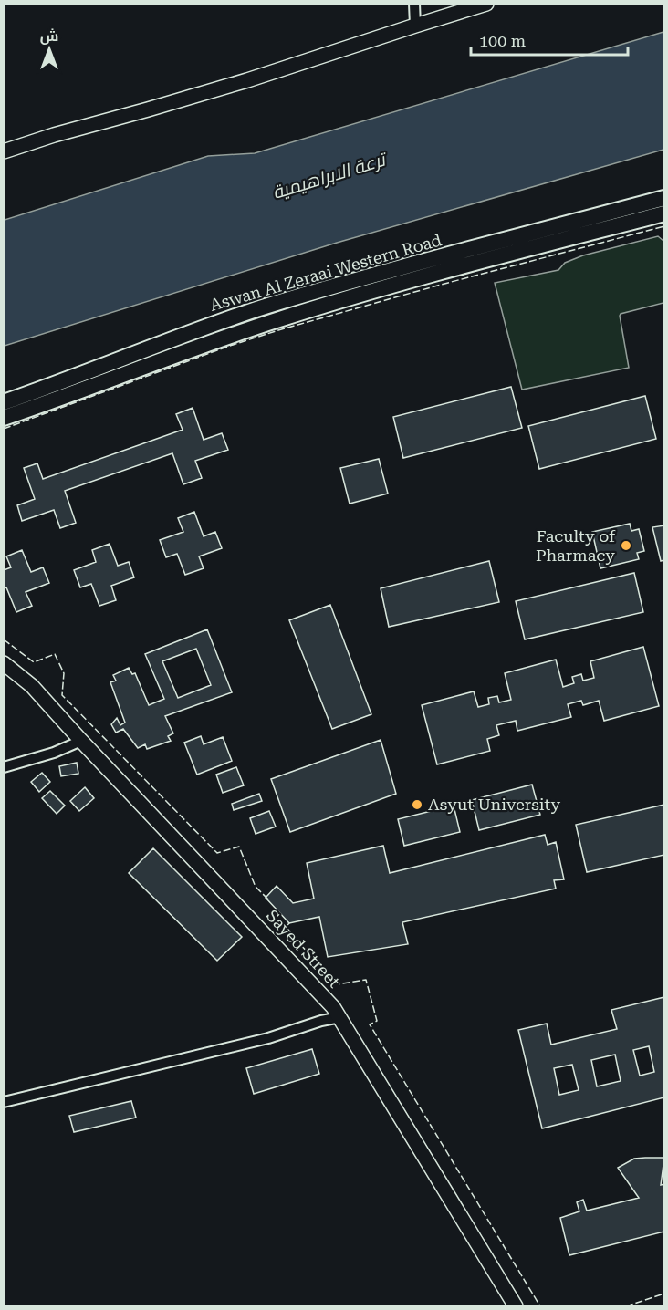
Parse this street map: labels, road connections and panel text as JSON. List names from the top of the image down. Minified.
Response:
{"streets":{"main road":["Aswan Al Zeraai Western Road","Sayed Street"]},"water":["ترعة الابراهيمية"],"places":["Faculty of Pharmacy","Asyut University"],"scale_bar":"100 m","north":"top"}
